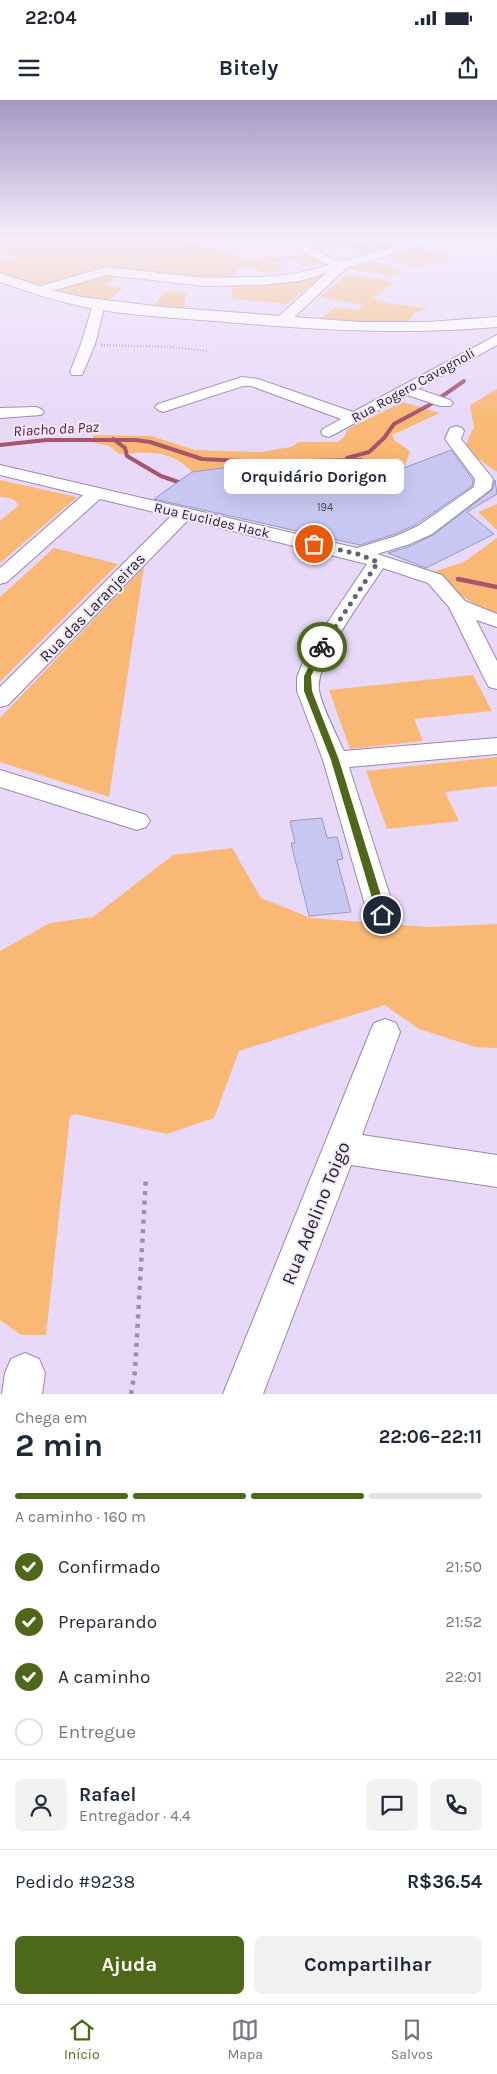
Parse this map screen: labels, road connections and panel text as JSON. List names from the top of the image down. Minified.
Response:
{"streets":{"street":["Rua Rogero Cavagnoli","Rua Euclides Hack","Rua das Laranjeiras","Rua Adelino Toigo"]},"crossings":[["Rua Euclides Hack","Rua das Laranjeiras"]],"water":["Riacho da Paz"],"places":["Orquidário Dorigon"],"house_numbers":["194"],"page":{"status":"22:04","header":"Bitely","bubble":"Orquidário Dorigon","heading":["2 min","Chega em","22:06–22:11"],"panel":["Rafael","Entregador · 4.4","Pedido #9238","R$36.54"],"bar":"A caminho · 160 m","list":[["Confirmado","21:50"],["Preparando","21:52"],["A caminho","22:01"],"Entregue"],"buttons":["Ajuda","Compartilhar"],"tabs":["Início","Mapa","Salvos"]}}
